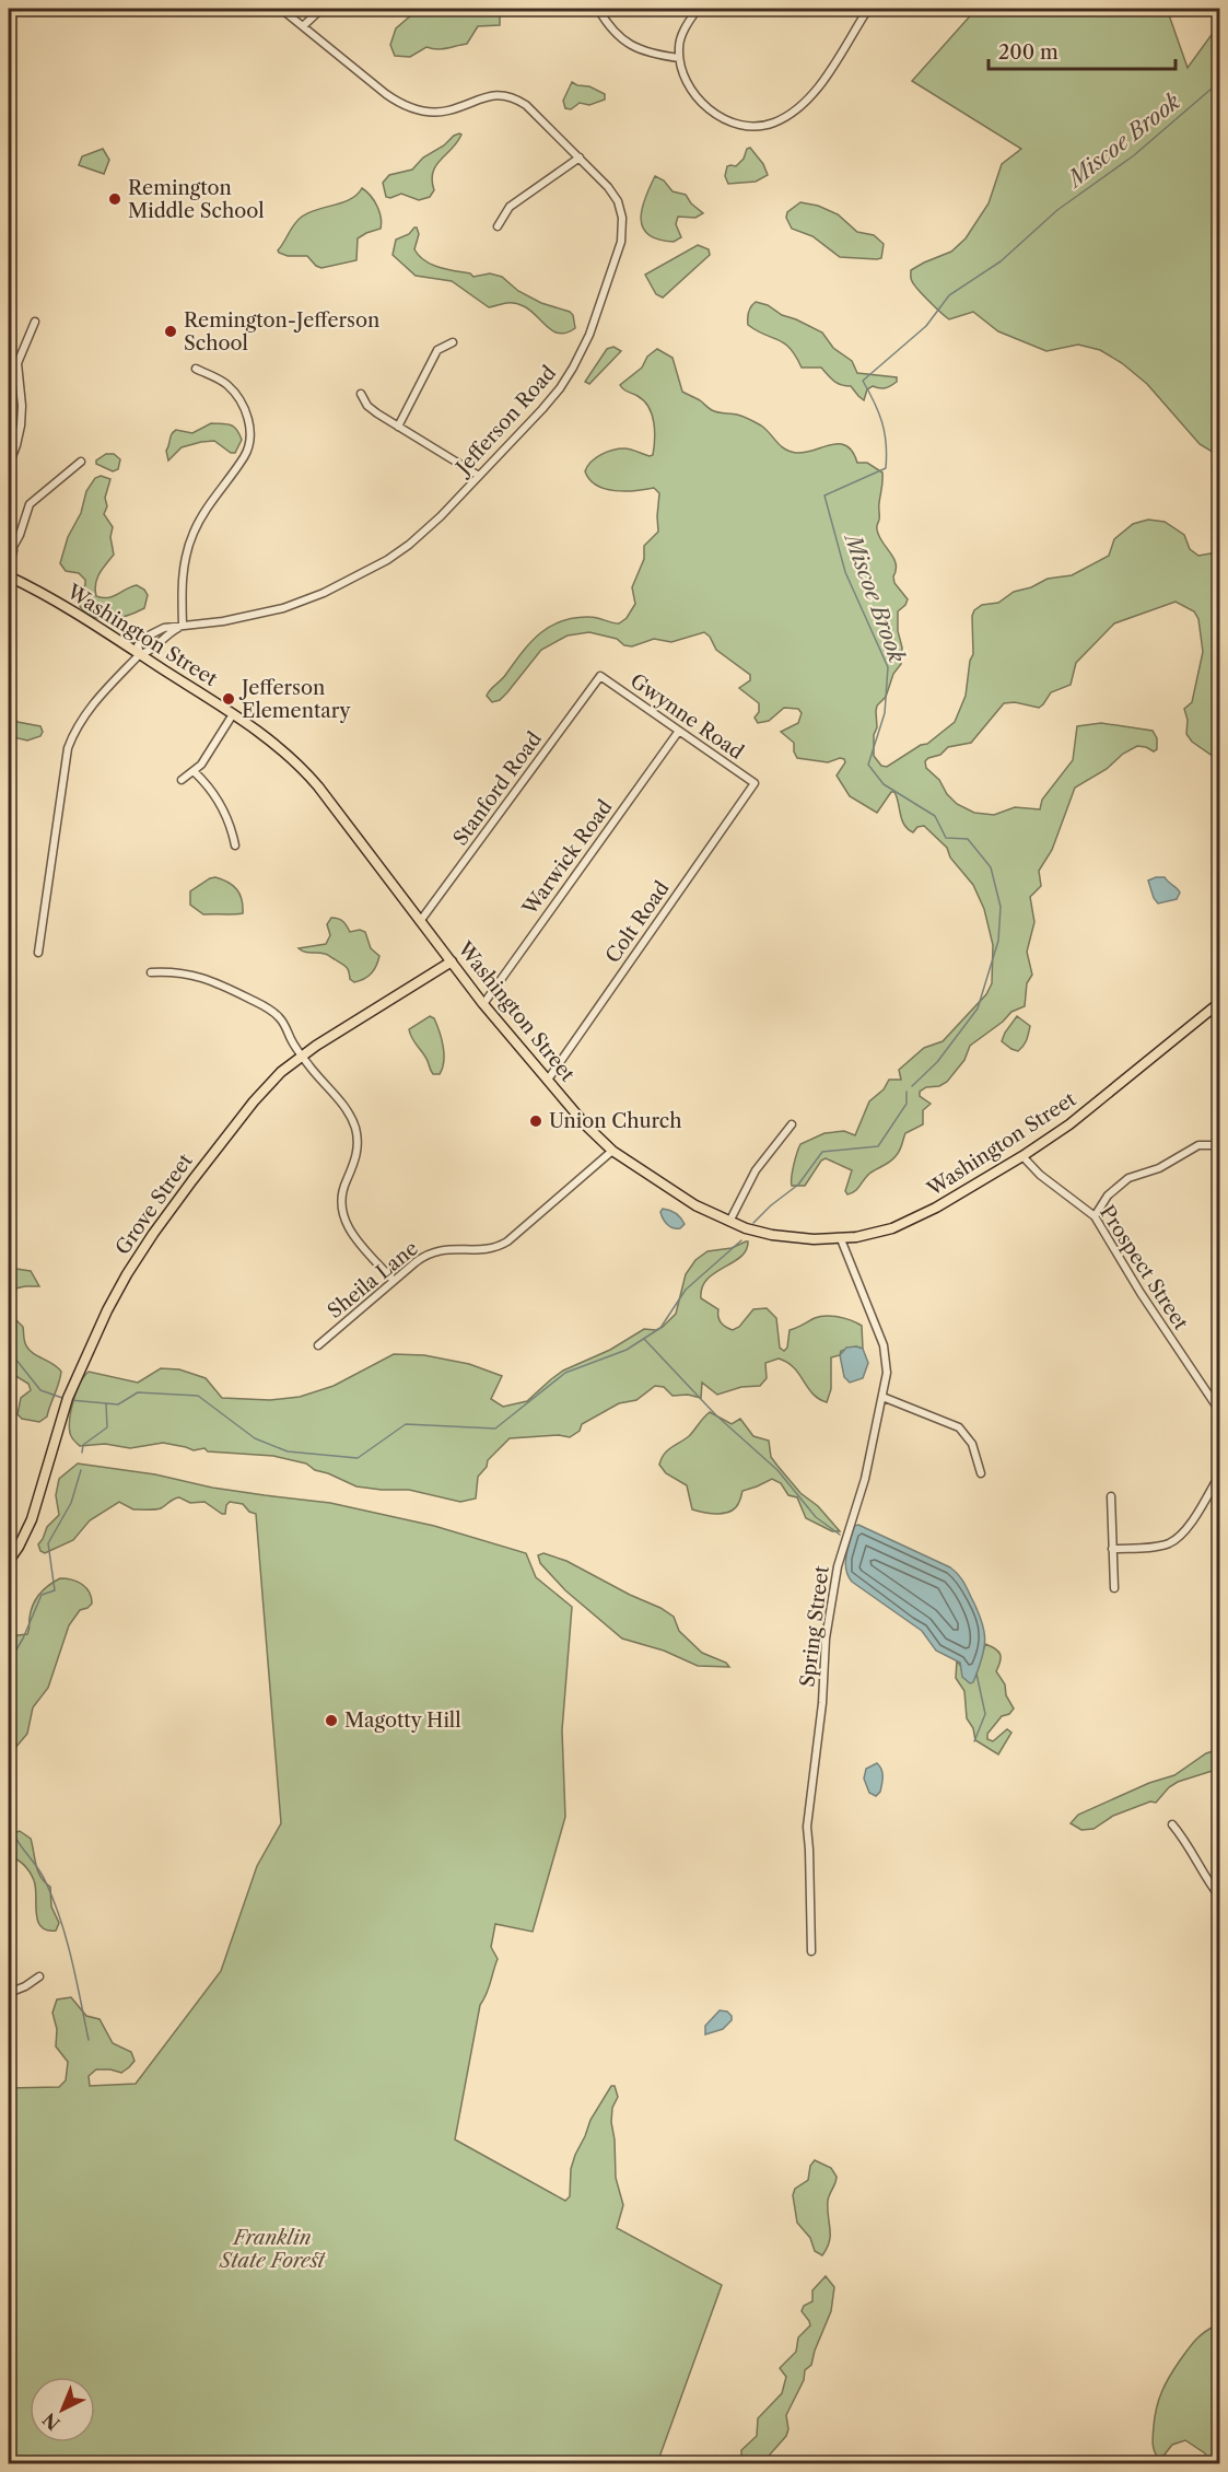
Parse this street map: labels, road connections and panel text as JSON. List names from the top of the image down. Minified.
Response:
{"streets":{"main road":["Washington Street","Grove Street"],"street":["Jefferson Road","Gwynne Road","Stanford Road","Warwick Road","Colt Road","Prospect Street","Sheila Lane","Spring Street"]},"crossings":[["Jefferson Road","Washington Street"],["Washington Street","Stanford Road"],["Washington Street","Warwick Road"],["Washington Street","Colt Road"],["Washington Street","Grove Street"],["Washington Street","Prospect Street"],["Washington Street","Sheila Lane"],["Washington Street","Spring Street"],["Gwynne Road","Stanford Road"],["Gwynne Road","Warwick Road"],["Gwynne Road","Colt Road"]],"water":["Miscoe Brook"],"parks":["Franklin State Forest"],"places":["Remington Middle School","Remington-Jefferson School","Jefferson Elementary","Union Church","Magotty Hill"],"scale_bar":"200 m","north":"bottom left"}
